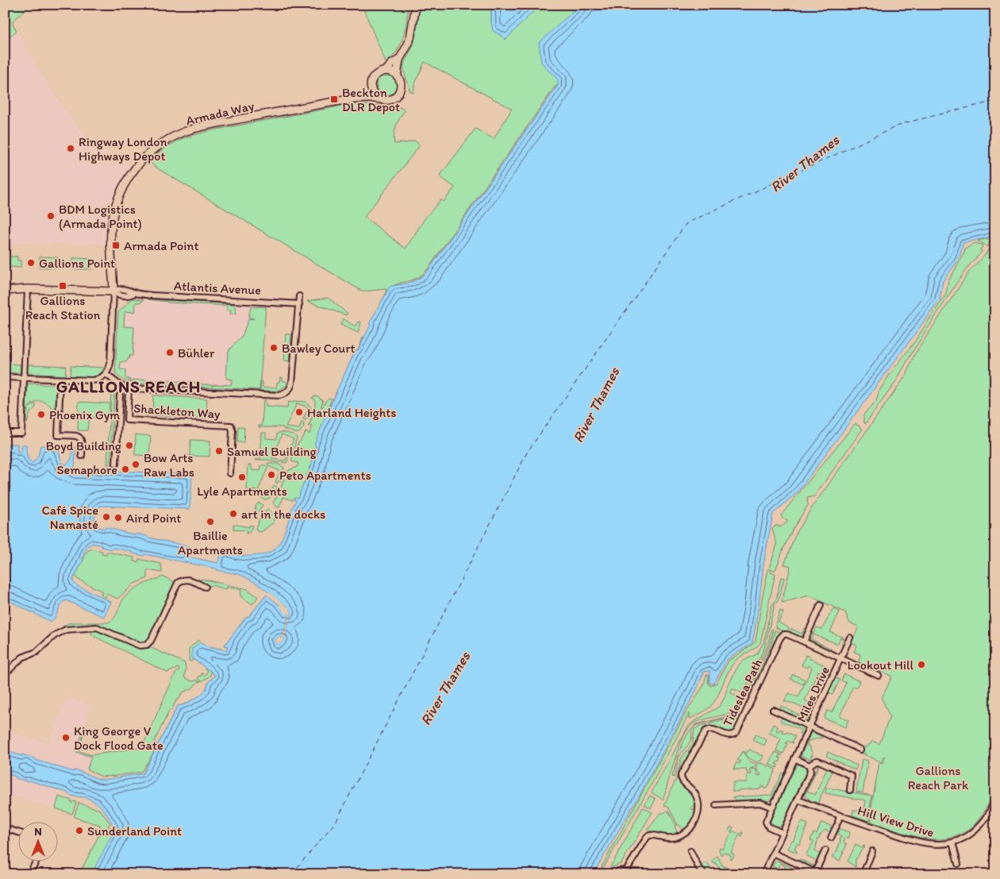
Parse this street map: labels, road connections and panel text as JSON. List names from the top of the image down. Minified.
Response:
{"streets":{"street":["Armada Way","Atlantis Avenue","Shackleton Way","Tideslea Path","Miles Drive","Hill View Drive"]},"crossings":[["Armada Way","Atlantis Avenue"]],"districts":["GALLIONS REACH"],"water":["River Thames"],"parks":["Gallions Reach Park"],"places":{"transit":["Beckton DLR Depot","Armada Point","Gallions Reach Station"],"other":["Ringway London Highways Depot","BDM Logistics (Armada Point)","Gallions Point","Bawley Court","Bühler","Harland Heights","Phoenix Gym","Boyd Building","Samuel Building","Bow Arts Raw Labs","Semaphore","Peto Apartments","Lyle Apartments","art in the docks","Café Spice Namasté","Aird Point","Baillie Apartments","Lookout Hill","King George V Dock Flood Gate","Sunderland Point"]},"north":"top"}
